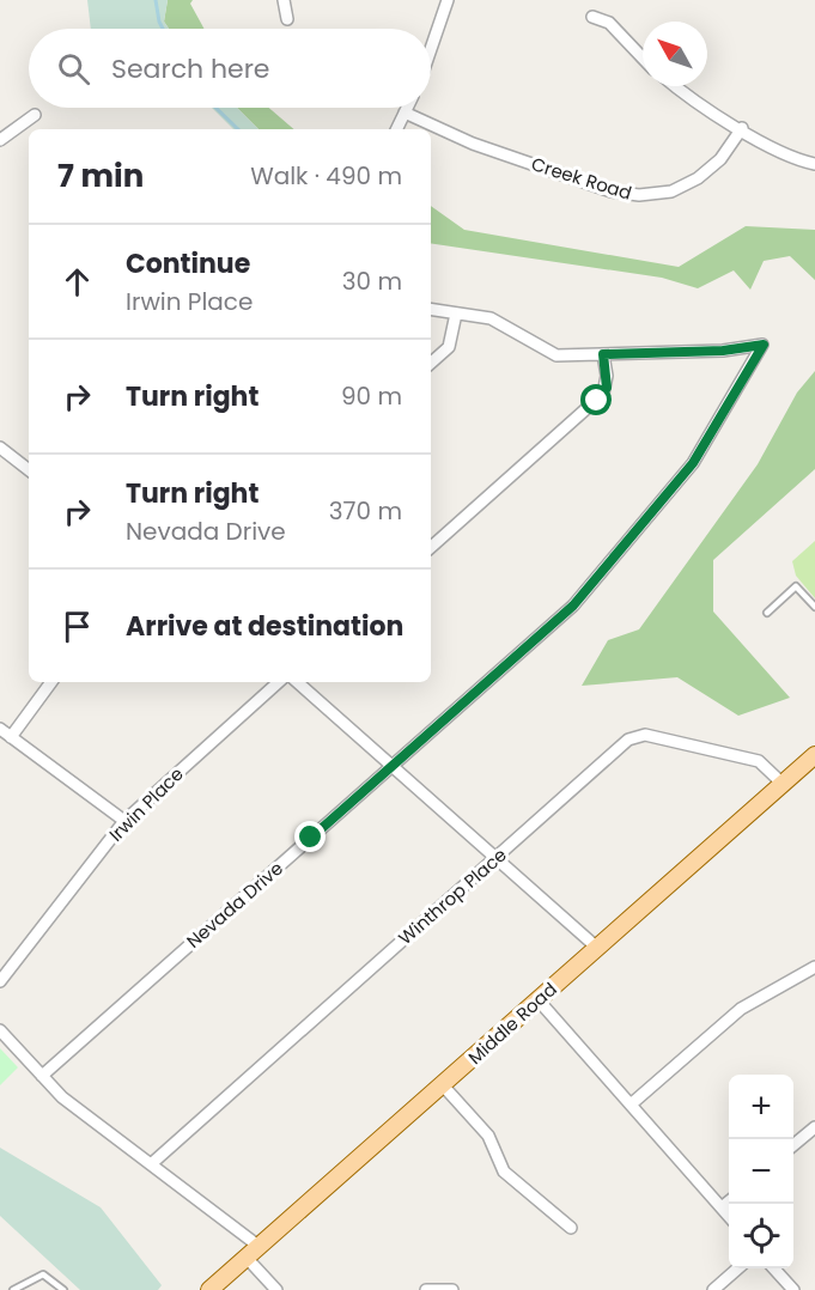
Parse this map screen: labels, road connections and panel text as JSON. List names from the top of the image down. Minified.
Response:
{"streets":{"main road":["Middle Road"],"street":["Creek Road","Irwin Place","Winthrop Place","Nevada Drive"]},"crossings":[["Winthrop Place","Middle Road"]],"north":"top left","page":{"search":"Search here","heading":["7 min","Walk · 490 m"],"list":[["Continue","Irwin Place","30 m"],["Turn right","90 m"],["Turn right","Nevada Drive","370 m"],"Arrive at destination"],"map_buttons":["+","−"]}}
